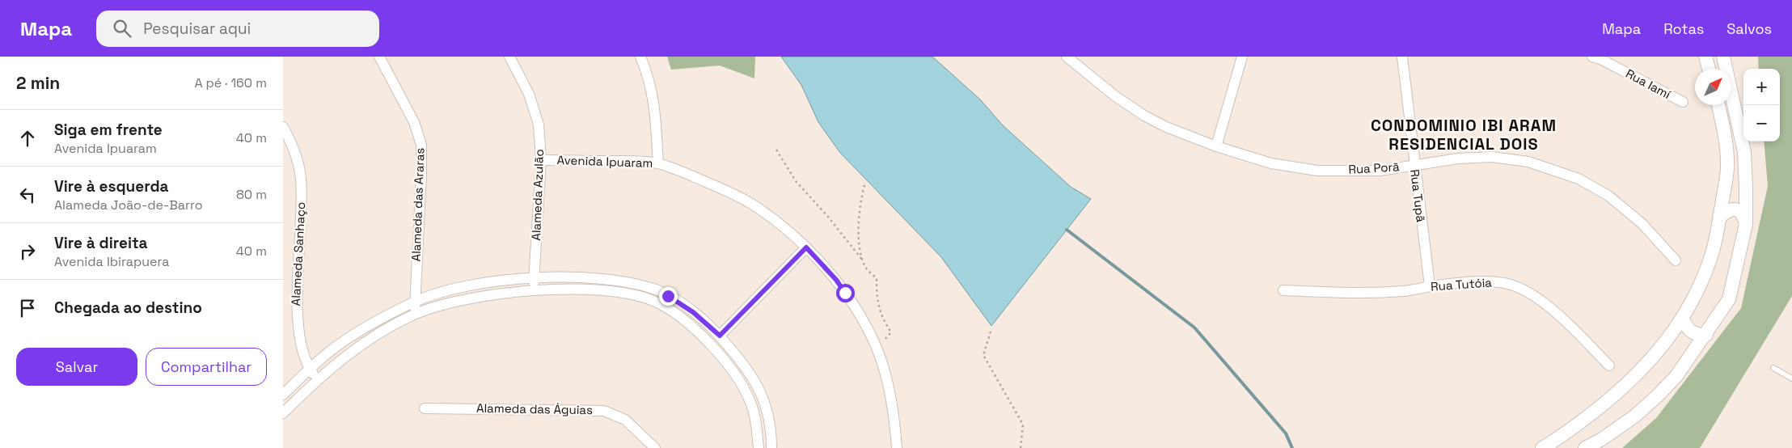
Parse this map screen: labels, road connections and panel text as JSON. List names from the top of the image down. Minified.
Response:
{"streets":{"street":["Rua Iamí","Avenida Ipuaram","Rua Porã","Alameda Azulão","Rua Tupã","Alameda das Araras","Alameda Sanhaço","Rua Tutóia","Alameda das Águias"]},"crossings":[["Avenida Ipuaram","Alameda Azulão"],["Rua Porã","Rua Tupã"],["Rua Tupã","Rua Tutóia"]],"districts":["CONDOMINIO IBI ARAM RESIDENCIAL DOIS"],"north":"top right","page":{"header":"Mapa","search":"Pesquisar aqui","nav":["Mapa","Rotas","Salvos"],"heading":["2 min","A pé · 160 m"],"map_buttons":["+","−"],"list":[["Siga em frente","Avenida Ipuaram","40 m"],["Vire à esquerda","Alameda João-de-Barro","80 m"],["Vire à direita","Avenida Ibirapuera","40 m"],"Chegada ao destino"],"buttons":["Salvar","Compartilhar"]}}
